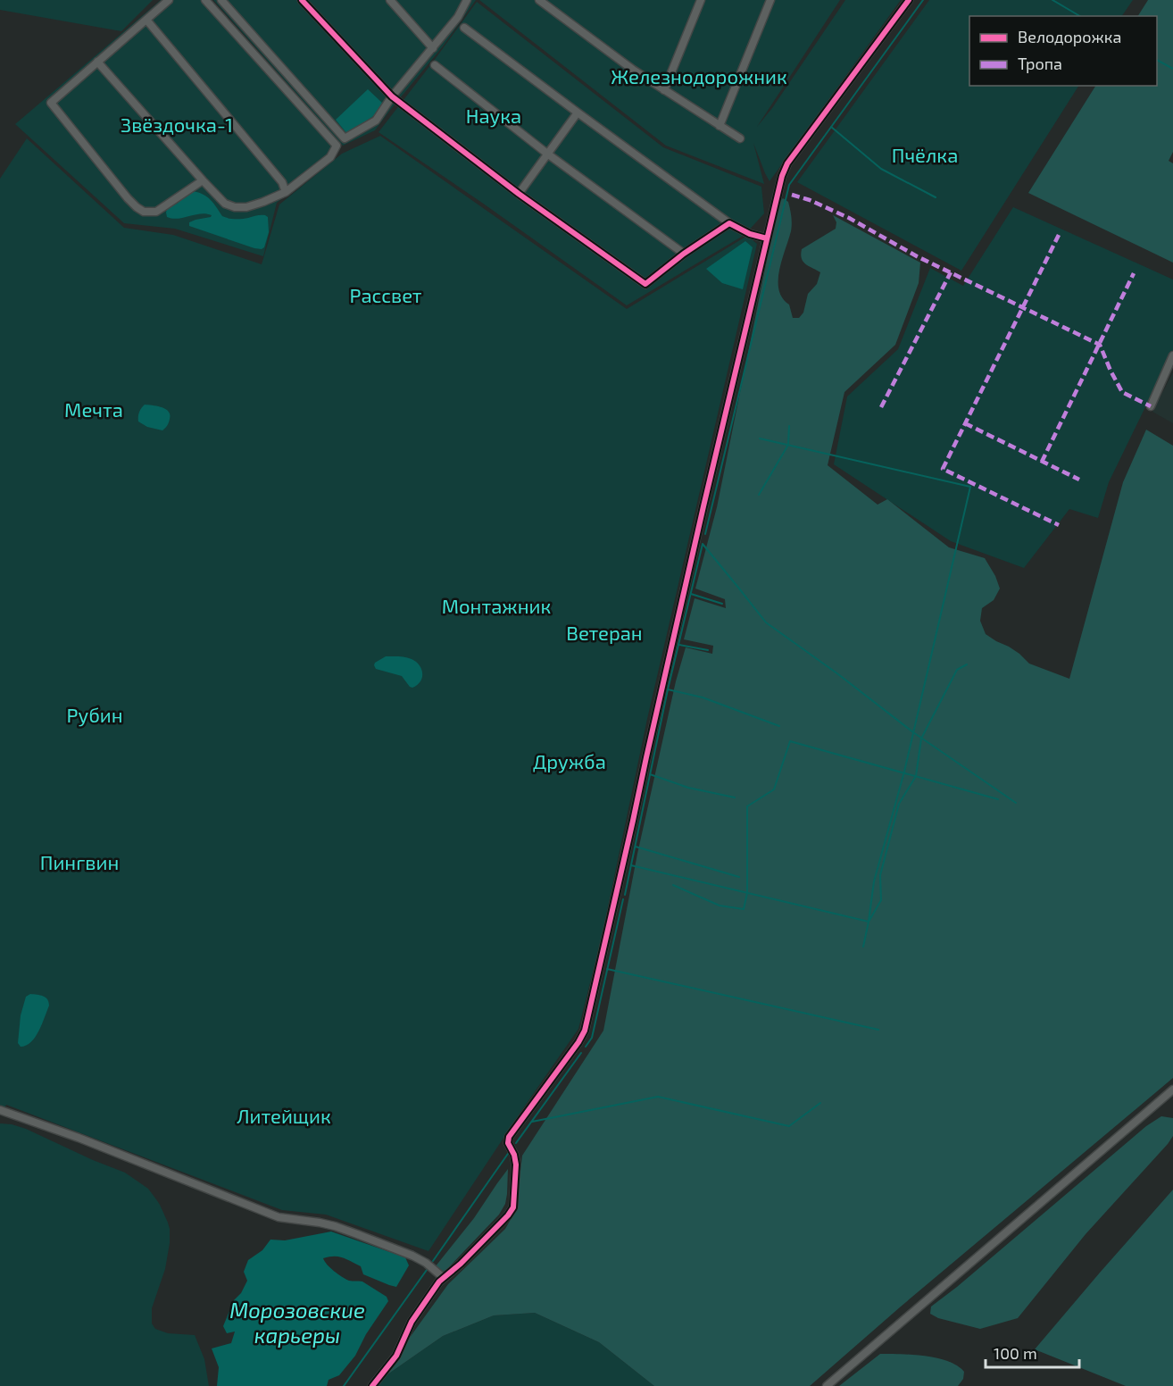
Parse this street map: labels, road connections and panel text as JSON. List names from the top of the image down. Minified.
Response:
{"water":["Морозовские карьеры"],"parks":["Железнодорожник","Наука","Звёздочка-1","Пчёлка","Рассвет","Мечта","Монтажник","Ветеран","Рубин","Дружба","Пингвин","Литейщик"],"legend":["Велодорожка","Тропа"],"scale_bar":"100 m"}
